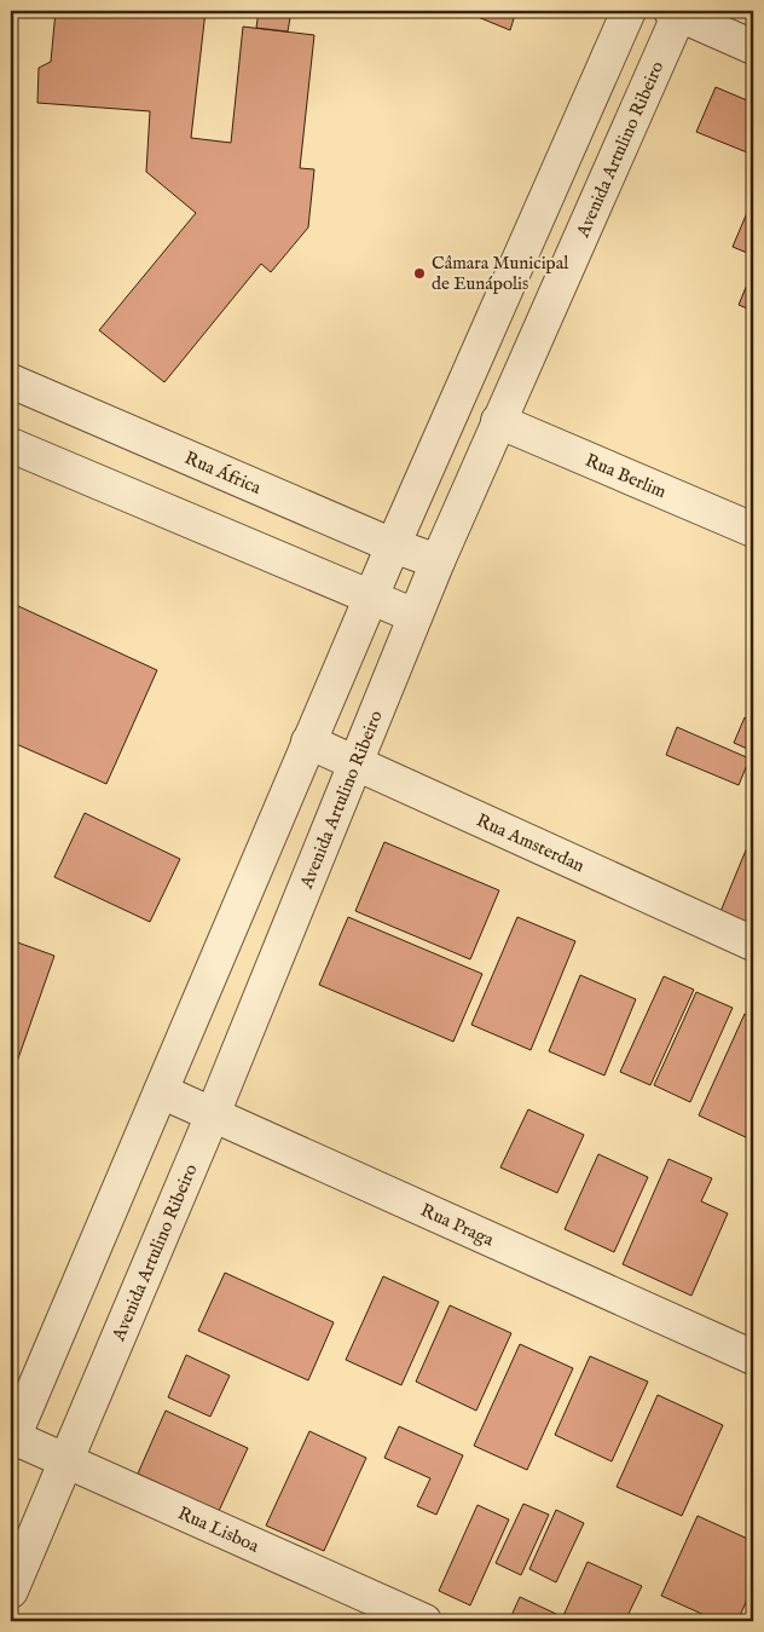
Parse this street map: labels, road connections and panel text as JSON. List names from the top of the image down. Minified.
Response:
{"streets":{"street":["Avenida Artulino Ribeiro","Rua África","Rua Berlim","Rua Amsterdan","Rua Praga","Rua Lisboa"]},"crossings":[["Avenida Artulino Ribeiro","Rua África"],["Avenida Artulino Ribeiro","Rua Berlim"],["Avenida Artulino Ribeiro","Rua Amsterdan"],["Avenida Artulino Ribeiro","Rua Praga"],["Avenida Artulino Ribeiro","Rua Lisboa"]],"places":["Câmara Municipal de Eunápolis"]}
